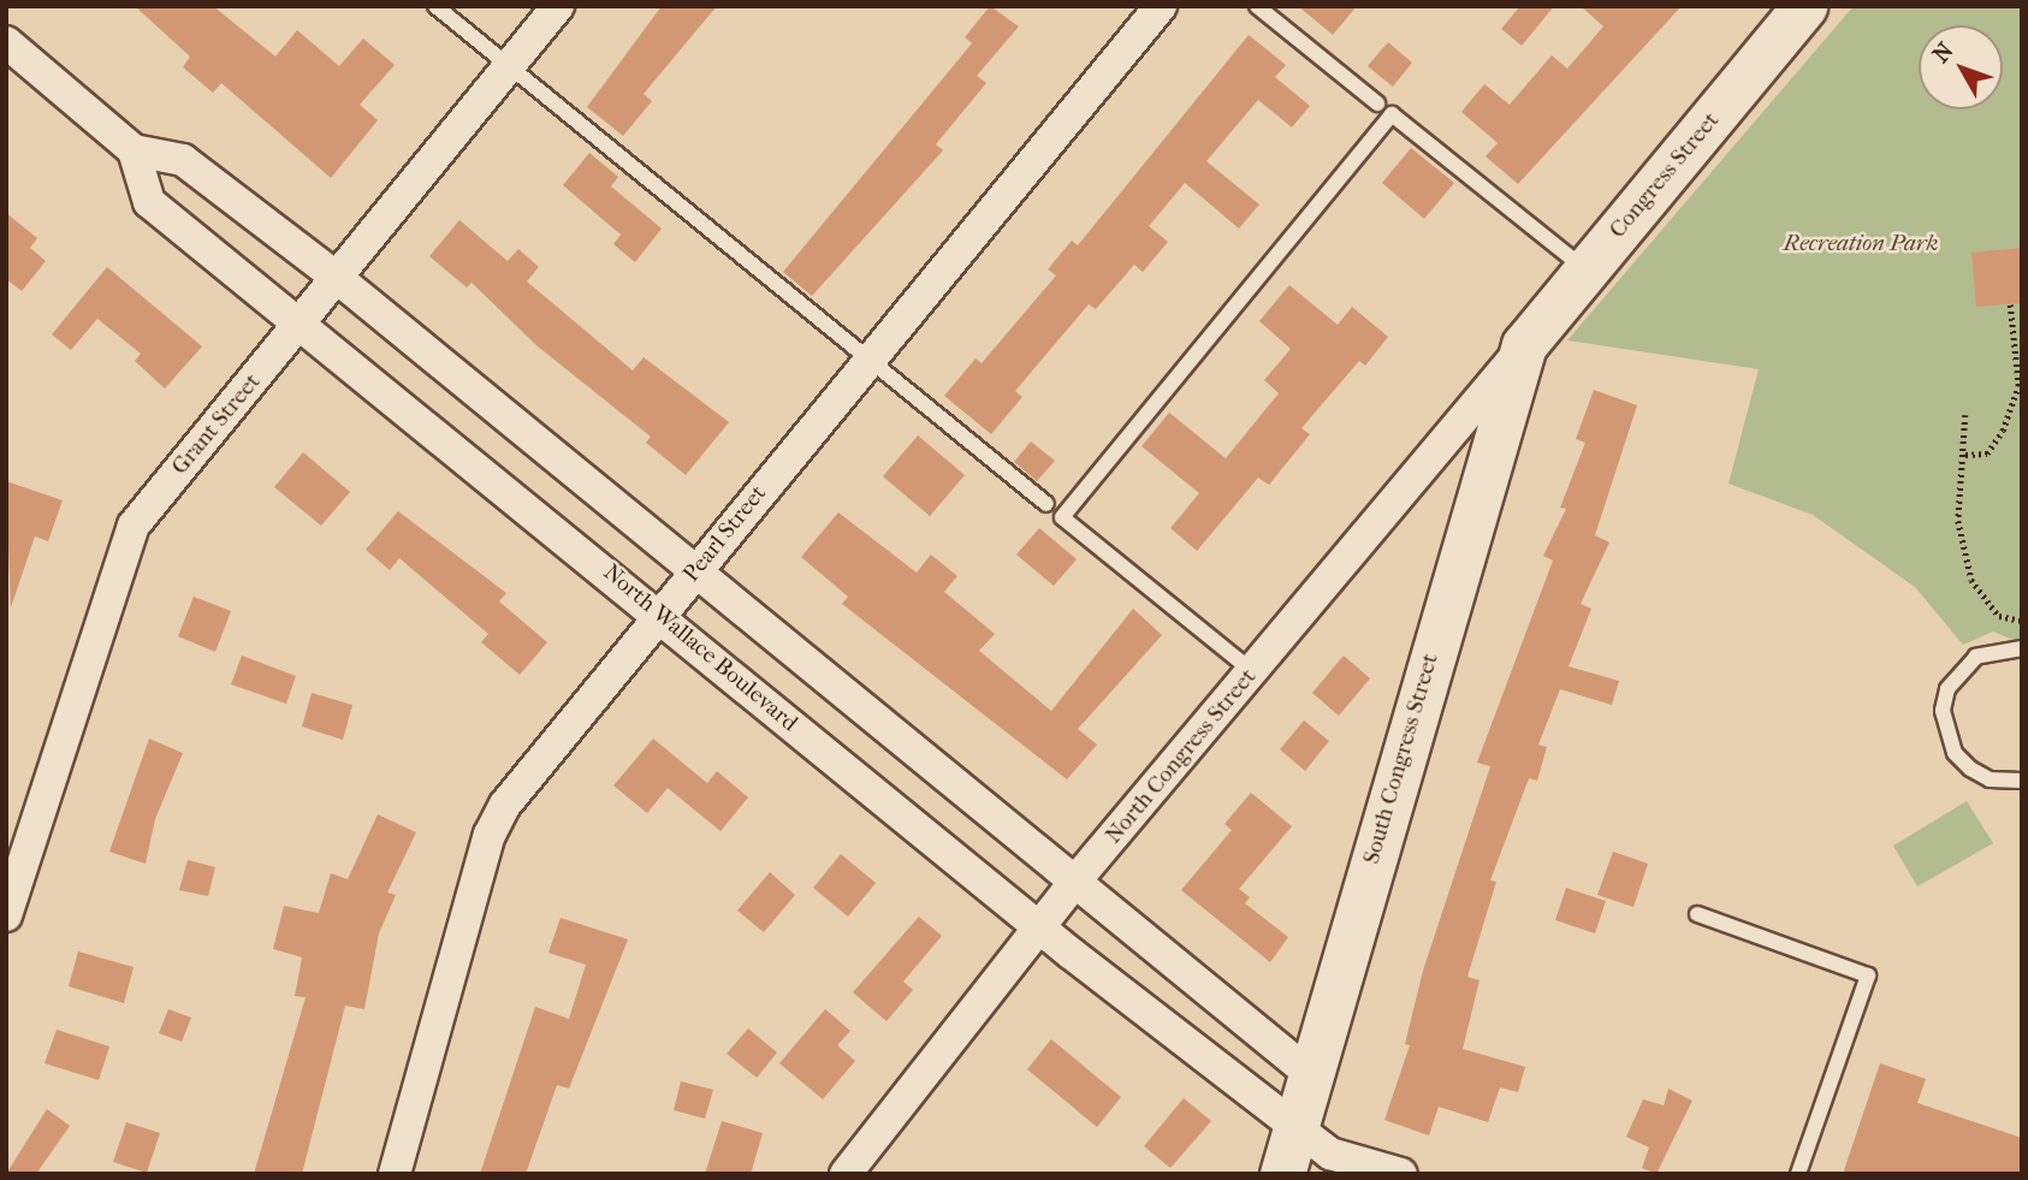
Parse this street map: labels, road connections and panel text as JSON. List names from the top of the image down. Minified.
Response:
{"streets":{"street":["Congress Street","Grant Street","Pearl Street","North Wallace Boulevard","North Congress Street","South Congress Street"]},"crossings":[["Congress Street","North Congress Street"],["Congress Street","South Congress Street"],["Grant Street","North Wallace Boulevard"],["Pearl Street","North Wallace Boulevard"],["North Wallace Boulevard","North Congress Street"],["North Wallace Boulevard","South Congress Street"],["North Congress Street","South Congress Street"]],"parks":["Recreation Park"],"north":"top left"}
